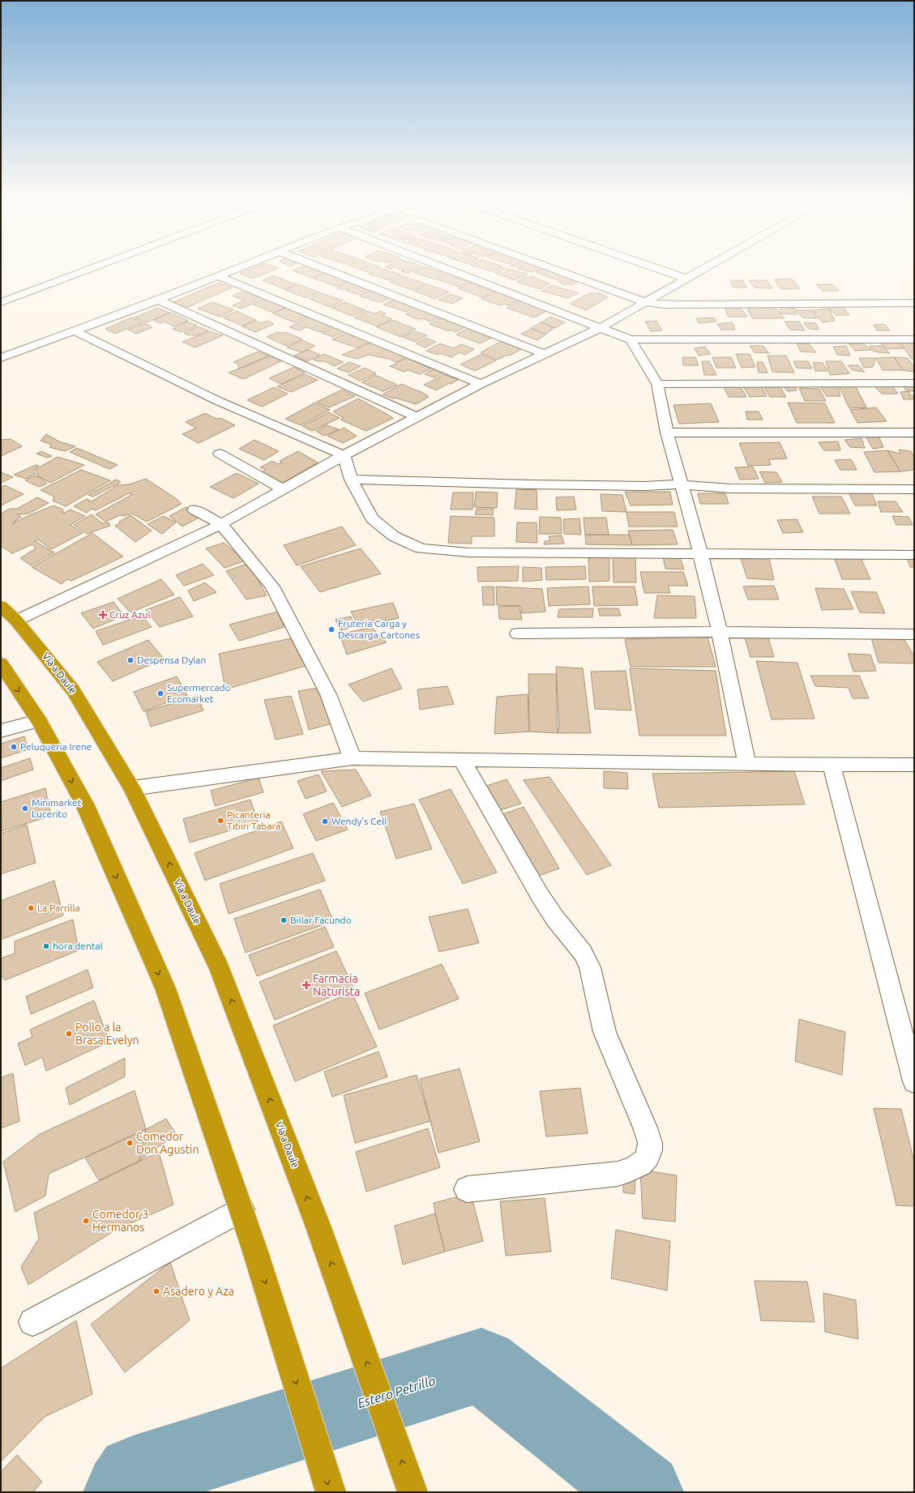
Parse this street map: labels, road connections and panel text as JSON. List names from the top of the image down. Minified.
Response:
{"streets":{"highway":["Vía a Daule"]},"water":["Estero Petrillo"],"places":{"health":["Cruz Azul","Farmacia Naturista"],"other":["Fruteria Carga y Descarga Cartones","Despensa Dylan","Supermercado Ecomarket","Peluqueria Irene","Minimarket Lucerito","Picanteria Tibiri Tabara","Wendy's Cell","La Parrilla","Billar Facundo","hora dental","Pollo a la Brasa Evelyn","Comedor Don Agustin","Comedor 3 Hermanos","Asadero y Aza"]}}
